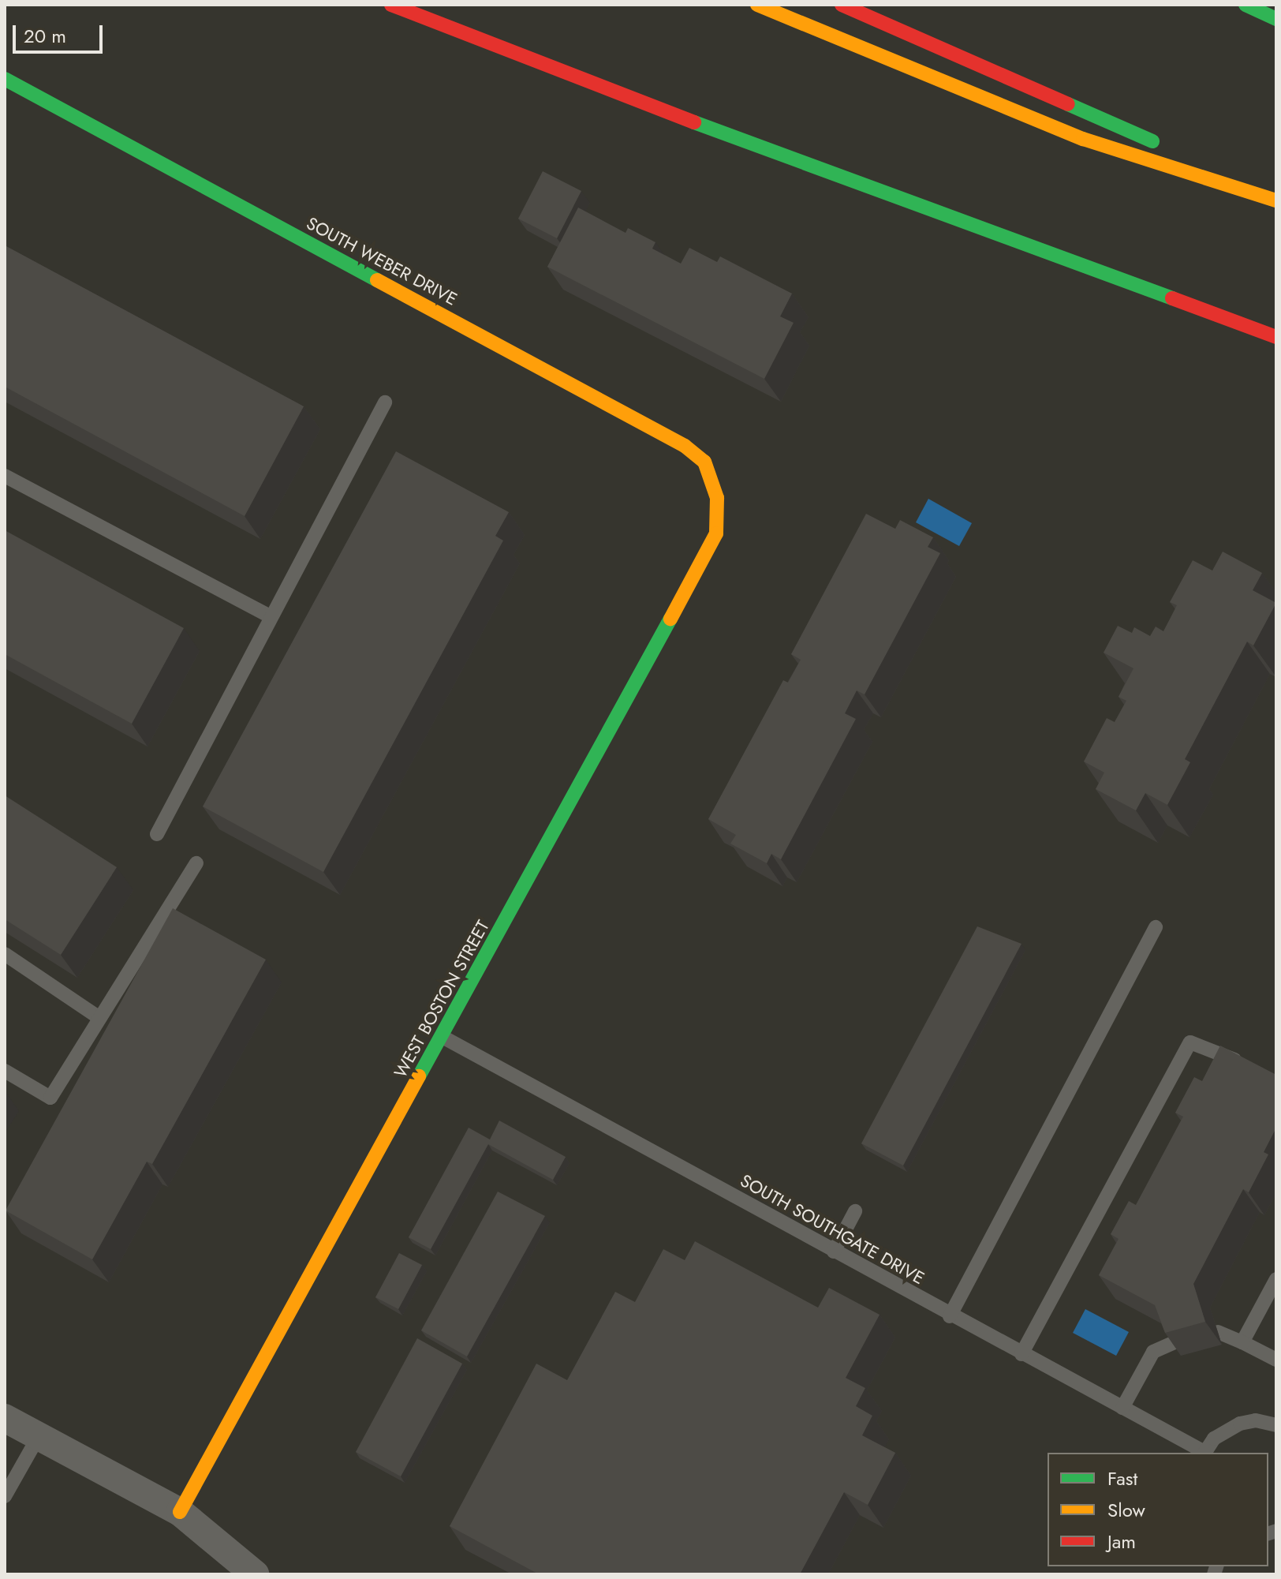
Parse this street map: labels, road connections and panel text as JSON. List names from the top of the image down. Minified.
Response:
{"streets":{"main road":["SOUTH WEBER DRIVE","WEST BOSTON STREET"],"lane":["SOUTH SOUTHGATE DRIVE"]},"crossings":[["SOUTH WEBER DRIVE","WEST BOSTON STREET"],["WEST BOSTON STREET","SOUTH SOUTHGATE DRIVE"]],"legend":["Fast","Slow","Jam"],"scale_bar":"20 m"}
